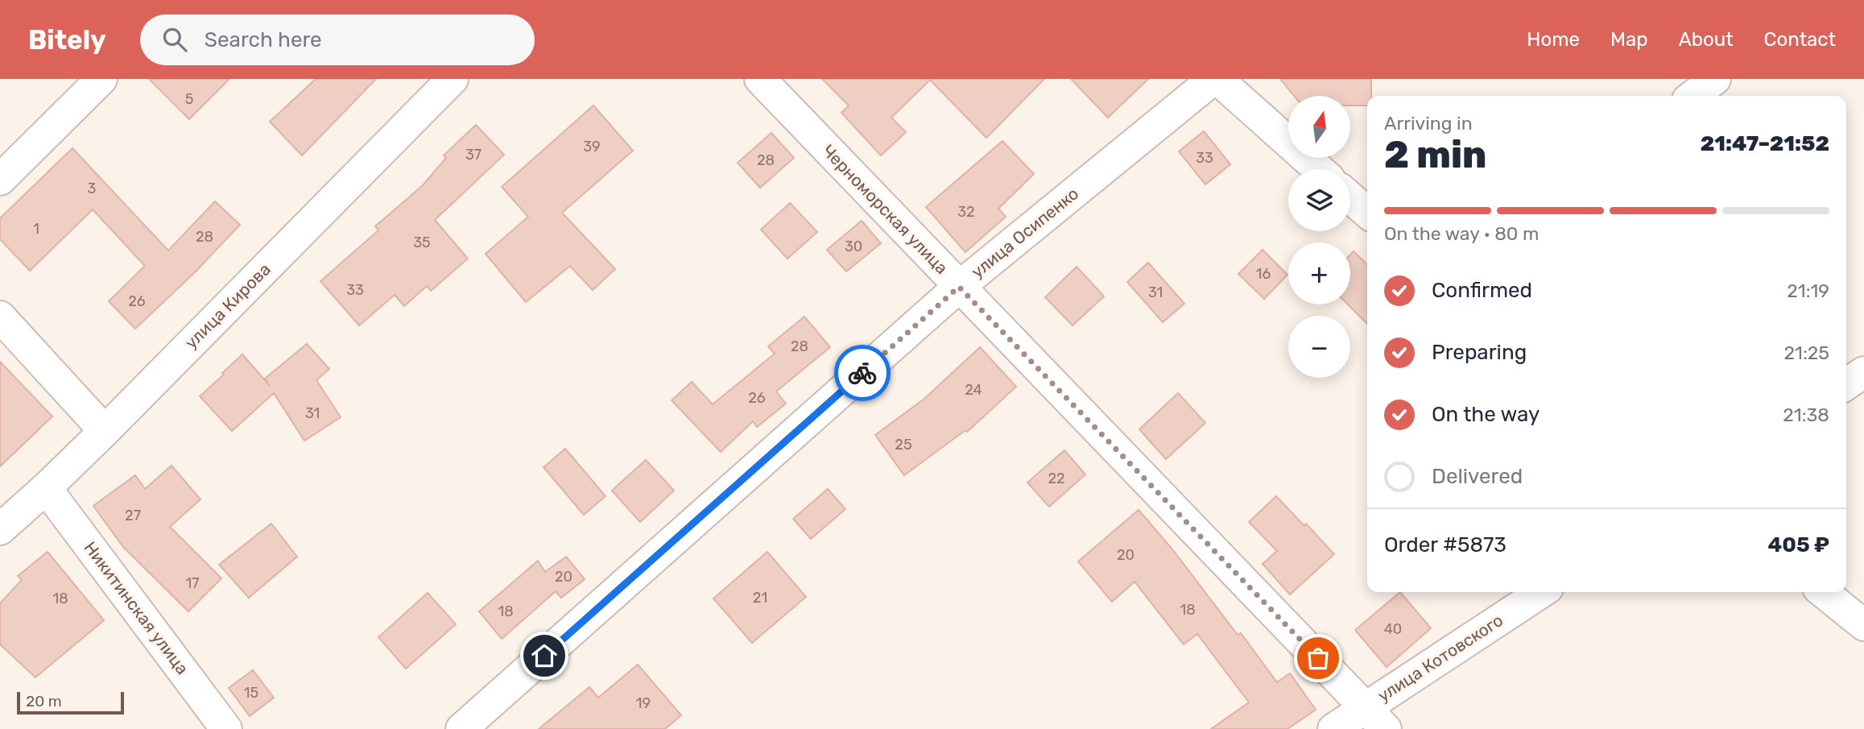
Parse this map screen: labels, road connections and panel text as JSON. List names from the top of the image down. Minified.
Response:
{"streets":{"street":["Черноморская улица","улица Осипенко","улица Кирова","Никитинская улица","улица Котовского"]},"crossings":[["Черноморская улица","улица Осипенко"],["Черноморская улица","улица Котовского"],["улица Кирова","Никитинская улица"]],"house_numbers":["5","39","37","33","28","3","32","1","28","35","30","16","33","31","26","28","24","26","31","25","22","27","20","20","17","21","18","18","18","40","15","19"],"scale_bar":"20 m","north":"top","page":{"header":"Bitely","search":"Search here","nav":["Home","Map","About","Contact"],"map_buttons":["+","−"],"heading":["2 min","Arriving in","21:47–21:52"],"panel":["Order #5873","405 ₽"],"bar":"On the way · 80 m","list":[["Confirmed","21:19"],["Preparing","21:25"],["On the way","21:38"],"Delivered"],"scale":"20 m"}}
